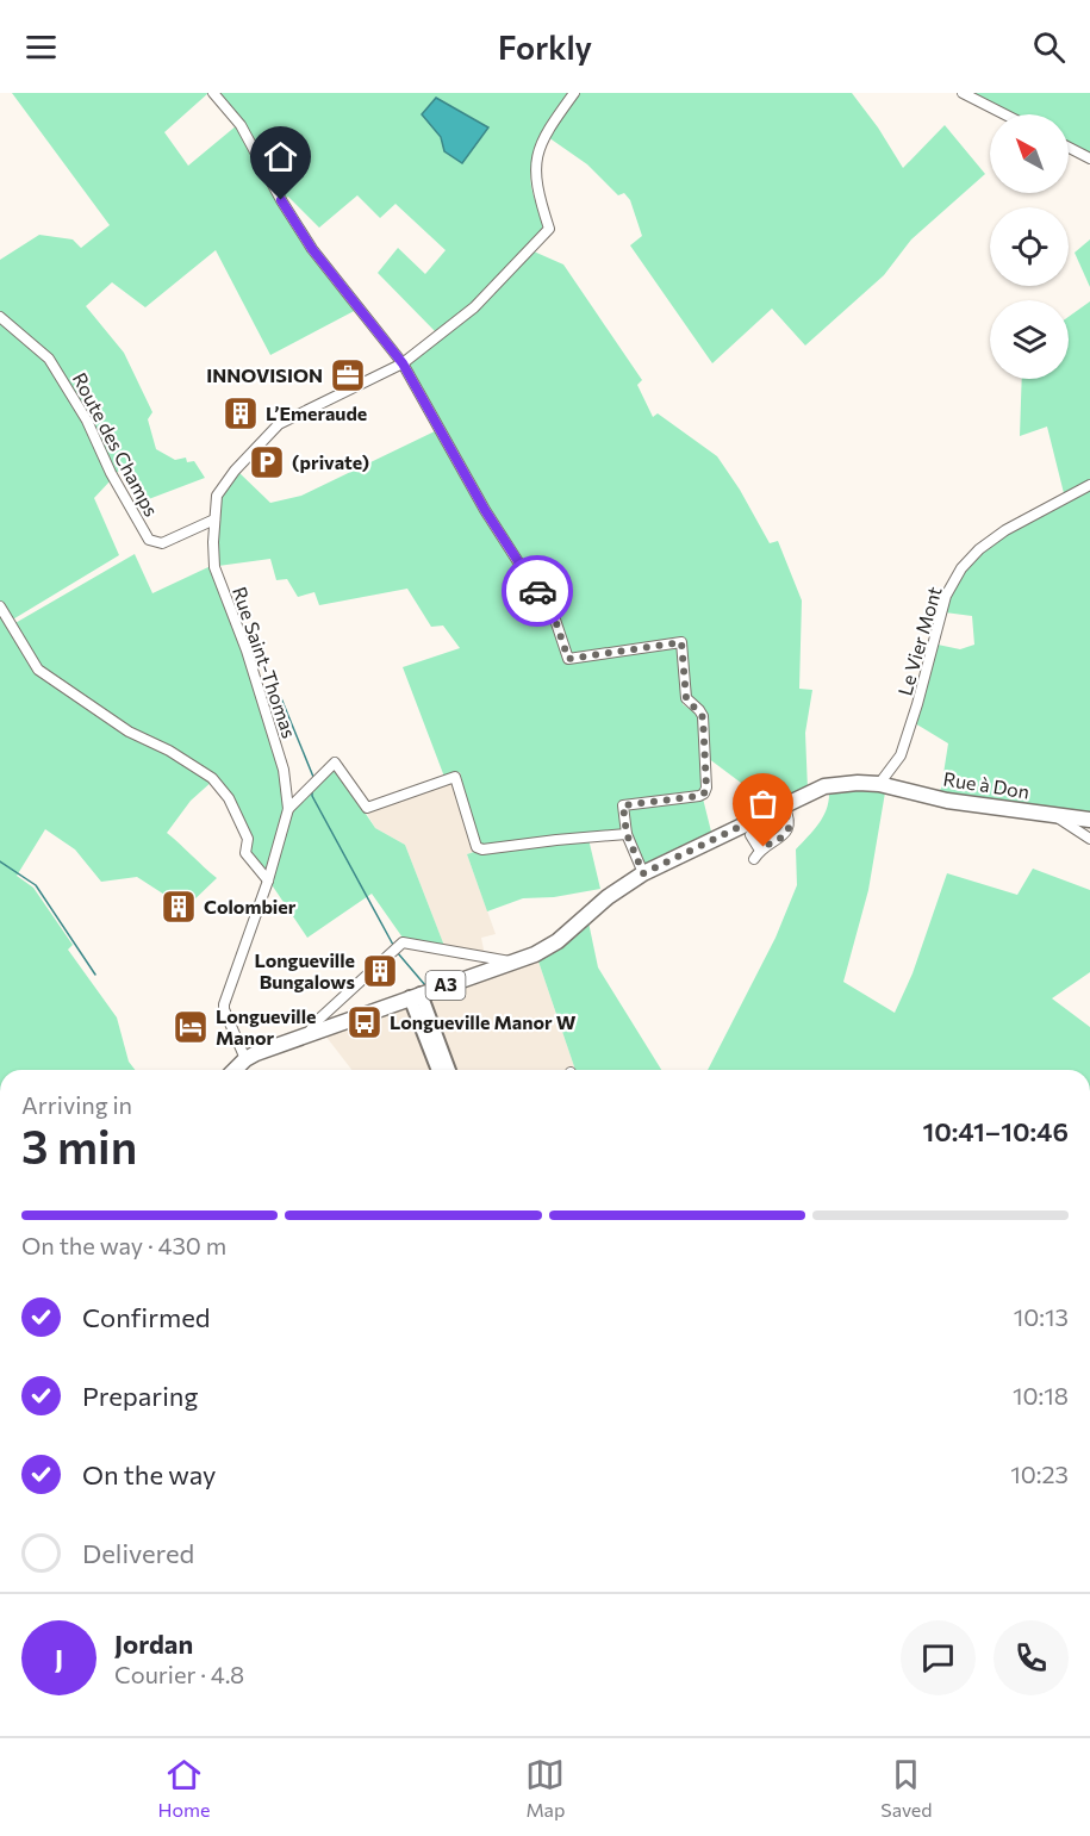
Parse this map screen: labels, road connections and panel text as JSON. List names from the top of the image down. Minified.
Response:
{"streets":{"main road":["Rue à Don","A3"],"street":["Route des Champs","Le Vier Mont","Rue Saint-Thomas"]},"crossings":[["Route des Champs","Rue Saint-Thomas"],["Le Vier Mont","Rue à Don"],["Le Vier Mont","A3"],["Rue Saint-Thomas","A3"],["Rue à Don","A3"]],"places":{"office":["INNOVISION"],"building":["L’Emeraude","Colombier","Longueville Bungalows"],"parking":["(private)"],"bus stop":["Longueville Manor W"],"hotel":["Longueville Manor"]},"north":"top left","page":{"header":"Forkly","heading":["3 min","Arriving in","10:41–10:46"],"panel":["Jordan","Courier · 4.8"],"bar":"On the way · 430 m","list":[["Confirmed","10:13"],["Preparing","10:18"],["On the way","10:23"],"Delivered"],"round":"J","tabs":["Home","Map","Saved"]}}
